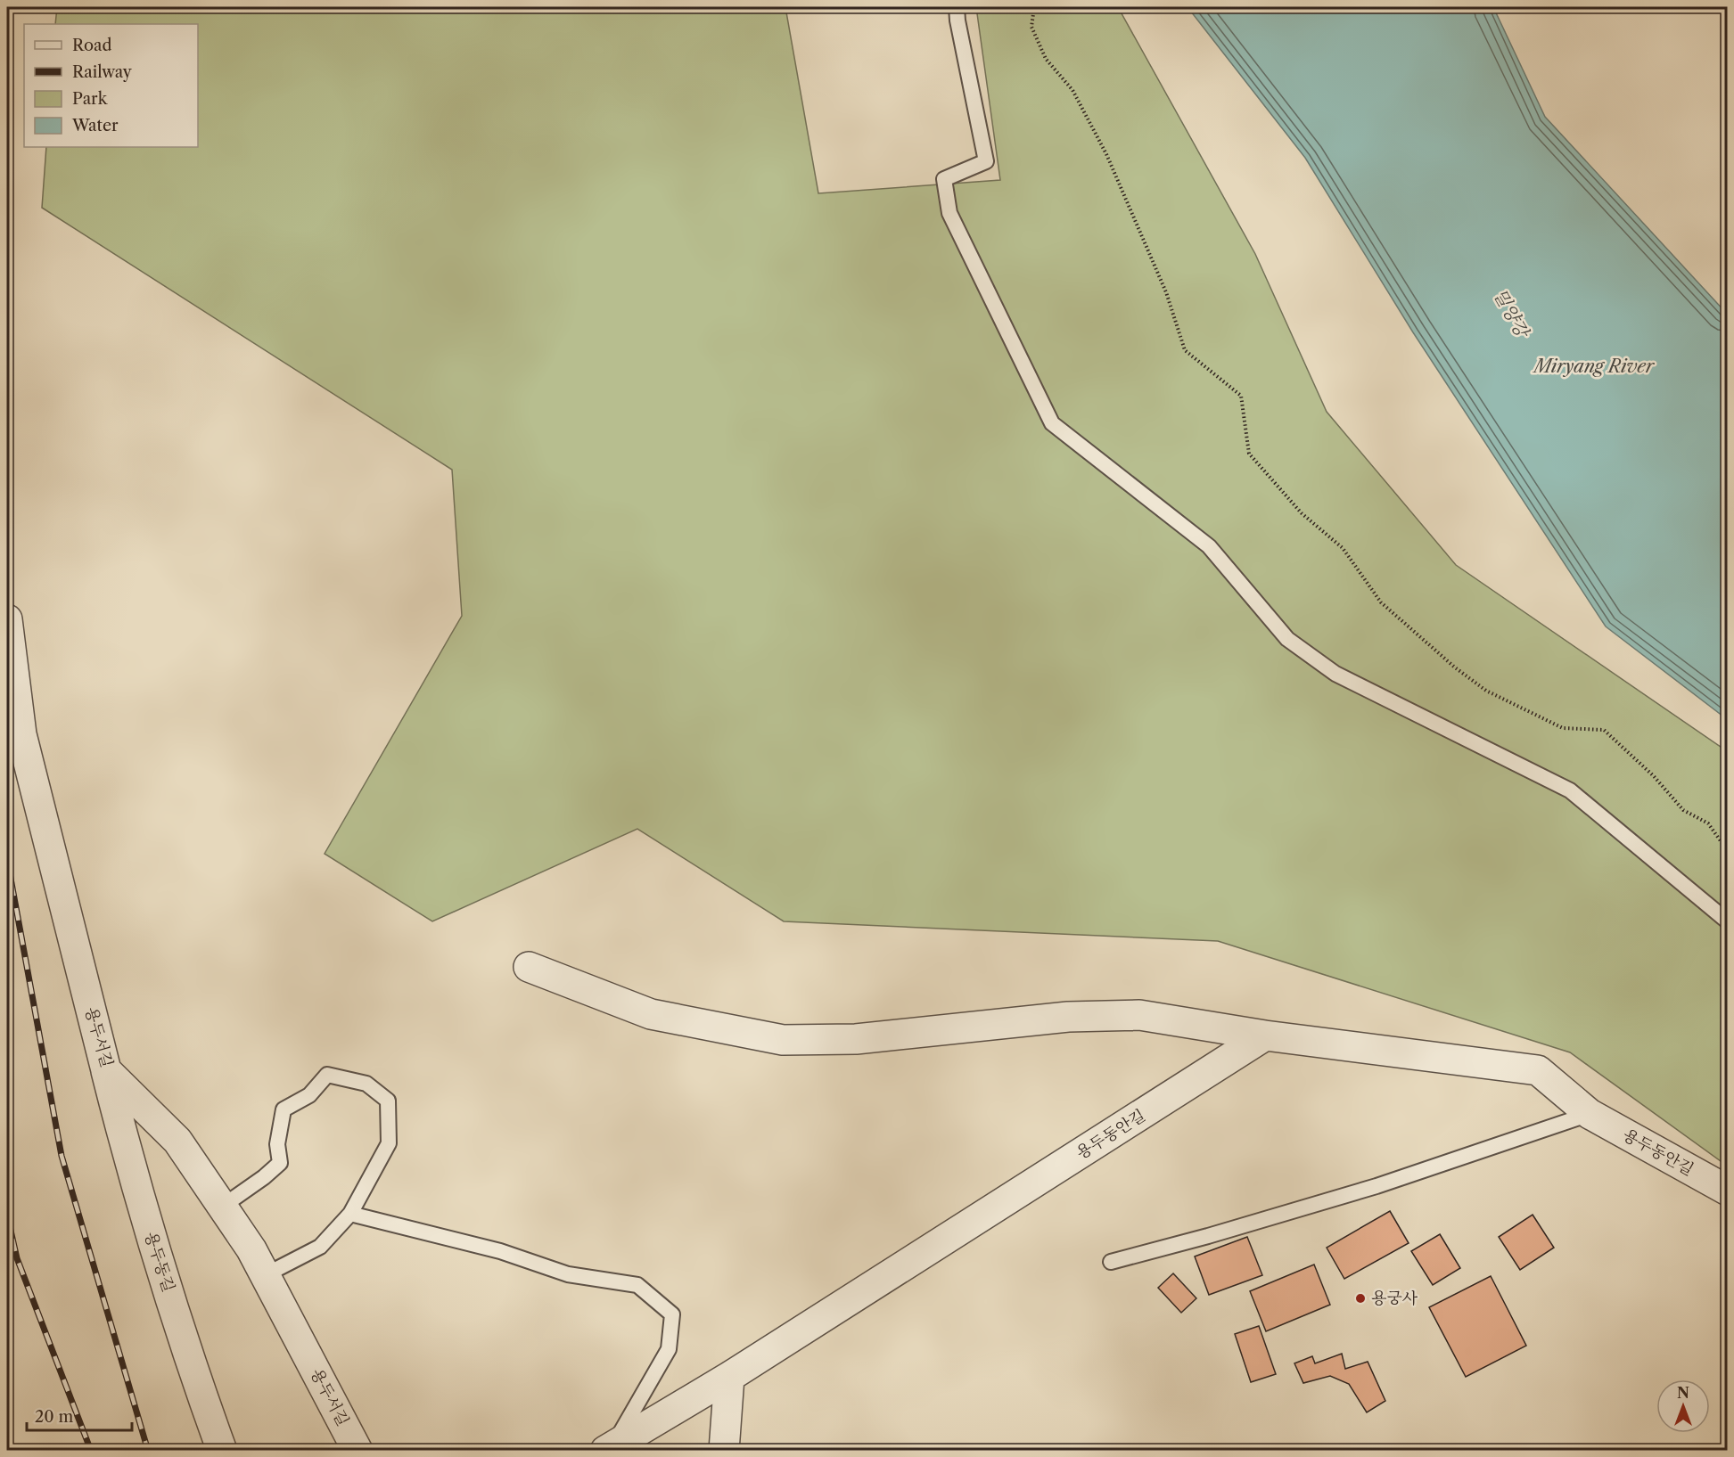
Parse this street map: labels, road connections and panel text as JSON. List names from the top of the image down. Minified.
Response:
{"streets":{"street":["용두서길","용두동안길","용두동길"]},"crossings":[["용두서길","용두동길"]],"water":["밀양강","Miryang River"],"places":["용궁사"],"legend":["Road","Railway","Park","Water"],"scale_bar":"20 m","north":"top"}
